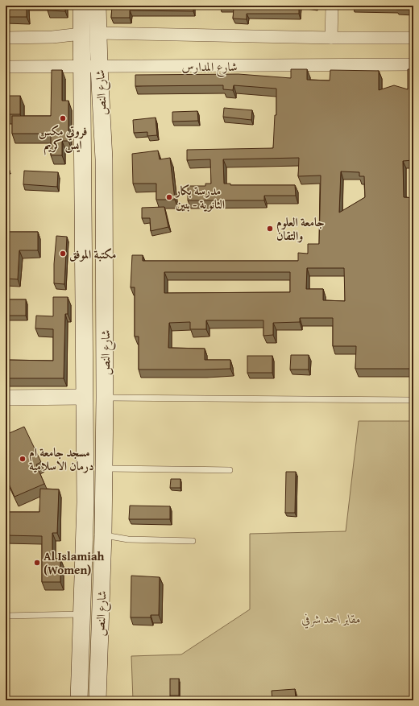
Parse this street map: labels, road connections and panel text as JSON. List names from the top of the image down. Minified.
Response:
{"streets":{"main road":["شارع النص"],"street":["شارع المدارس"]},"crossings":[["شارع المدارس","شارع النص"]],"parks":["مقابر احمد شرفي"],"places":["فروتي مكس ايس كريم","مدرسة بكار الثانوية - بنين","جامعة العلوم والتقان","مكتبة الموفق","مسجد جامعة ام درمان الاسلامية","Al Islamiah (Women)"]}
